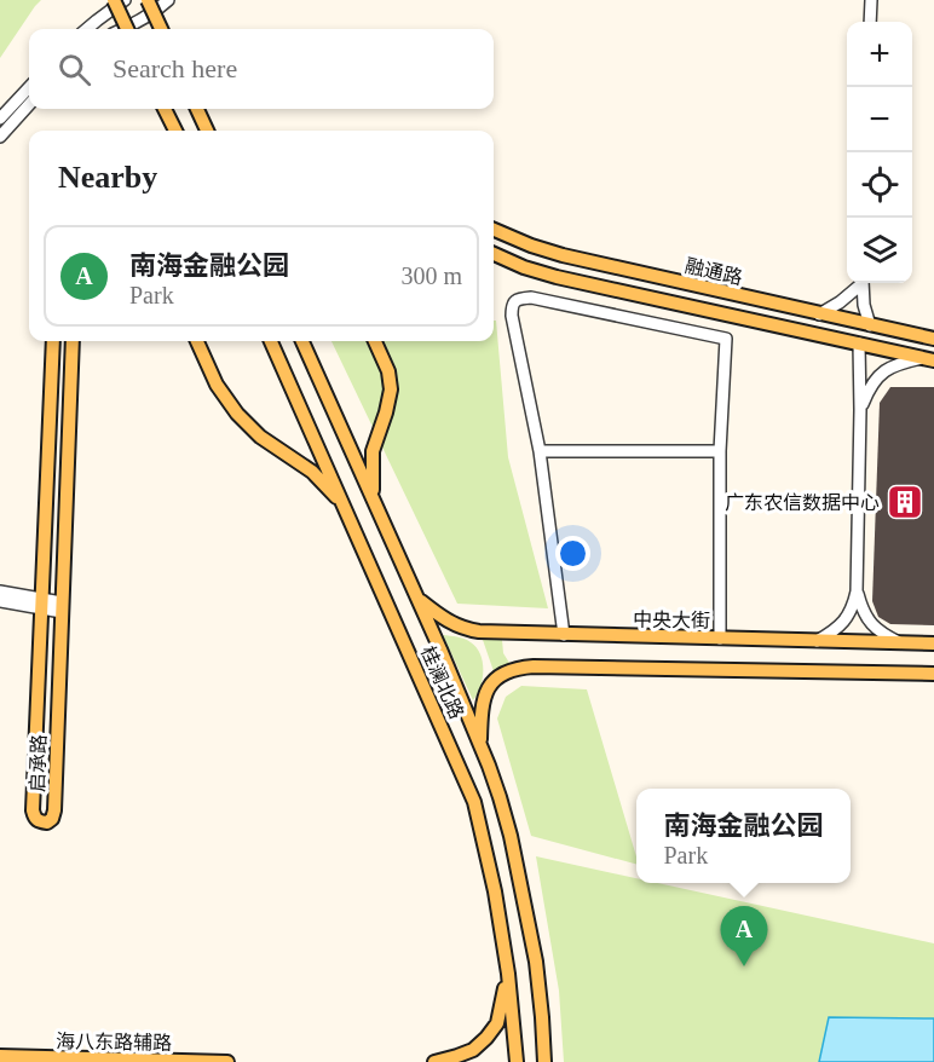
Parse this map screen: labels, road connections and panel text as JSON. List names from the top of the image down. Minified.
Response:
{"streets":{"main road":["融通路","中央大街","桂澜北路","启承路","海八东路辅路"]},"crossings":[["中央大街","桂澜北路"]],"places":{"building":["广东农信数据中心"]},"page":{"map_buttons":["+","−"],"search":"Search here","heading":"Nearby","list":[{"mark":"A","name":"南海金融公园","note":"Park","value":"300 m"}],"popup":["南海金融公园","Park"],"pins":"A"}}
